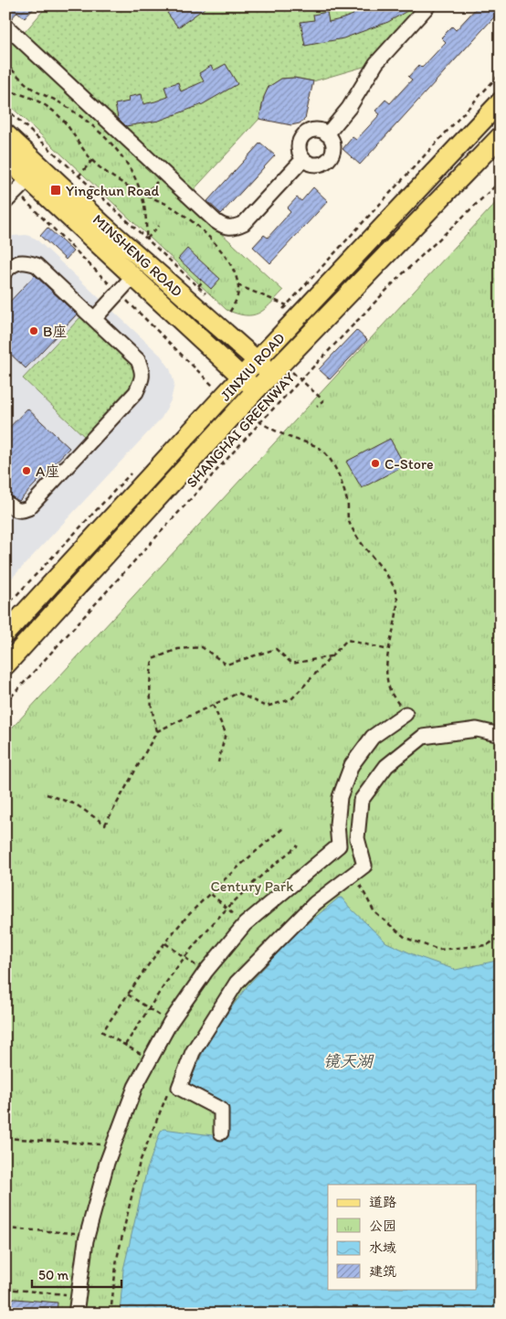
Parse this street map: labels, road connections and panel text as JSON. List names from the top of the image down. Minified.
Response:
{"streets":{"main road":["MINSHENG ROAD","JINXIU ROAD"],"path":["SHANGHAI GREENWAY"]},"crossings":[["MINSHENG ROAD","JINXIU ROAD"]],"water":["镜天湖"],"parks":["Century Park"],"places":{"transit":["Yingchun Road"],"other":["B座","C-Store","A座"]},"legend":["道路","公园","水域","建筑"],"scale_bar":"50 m"}
